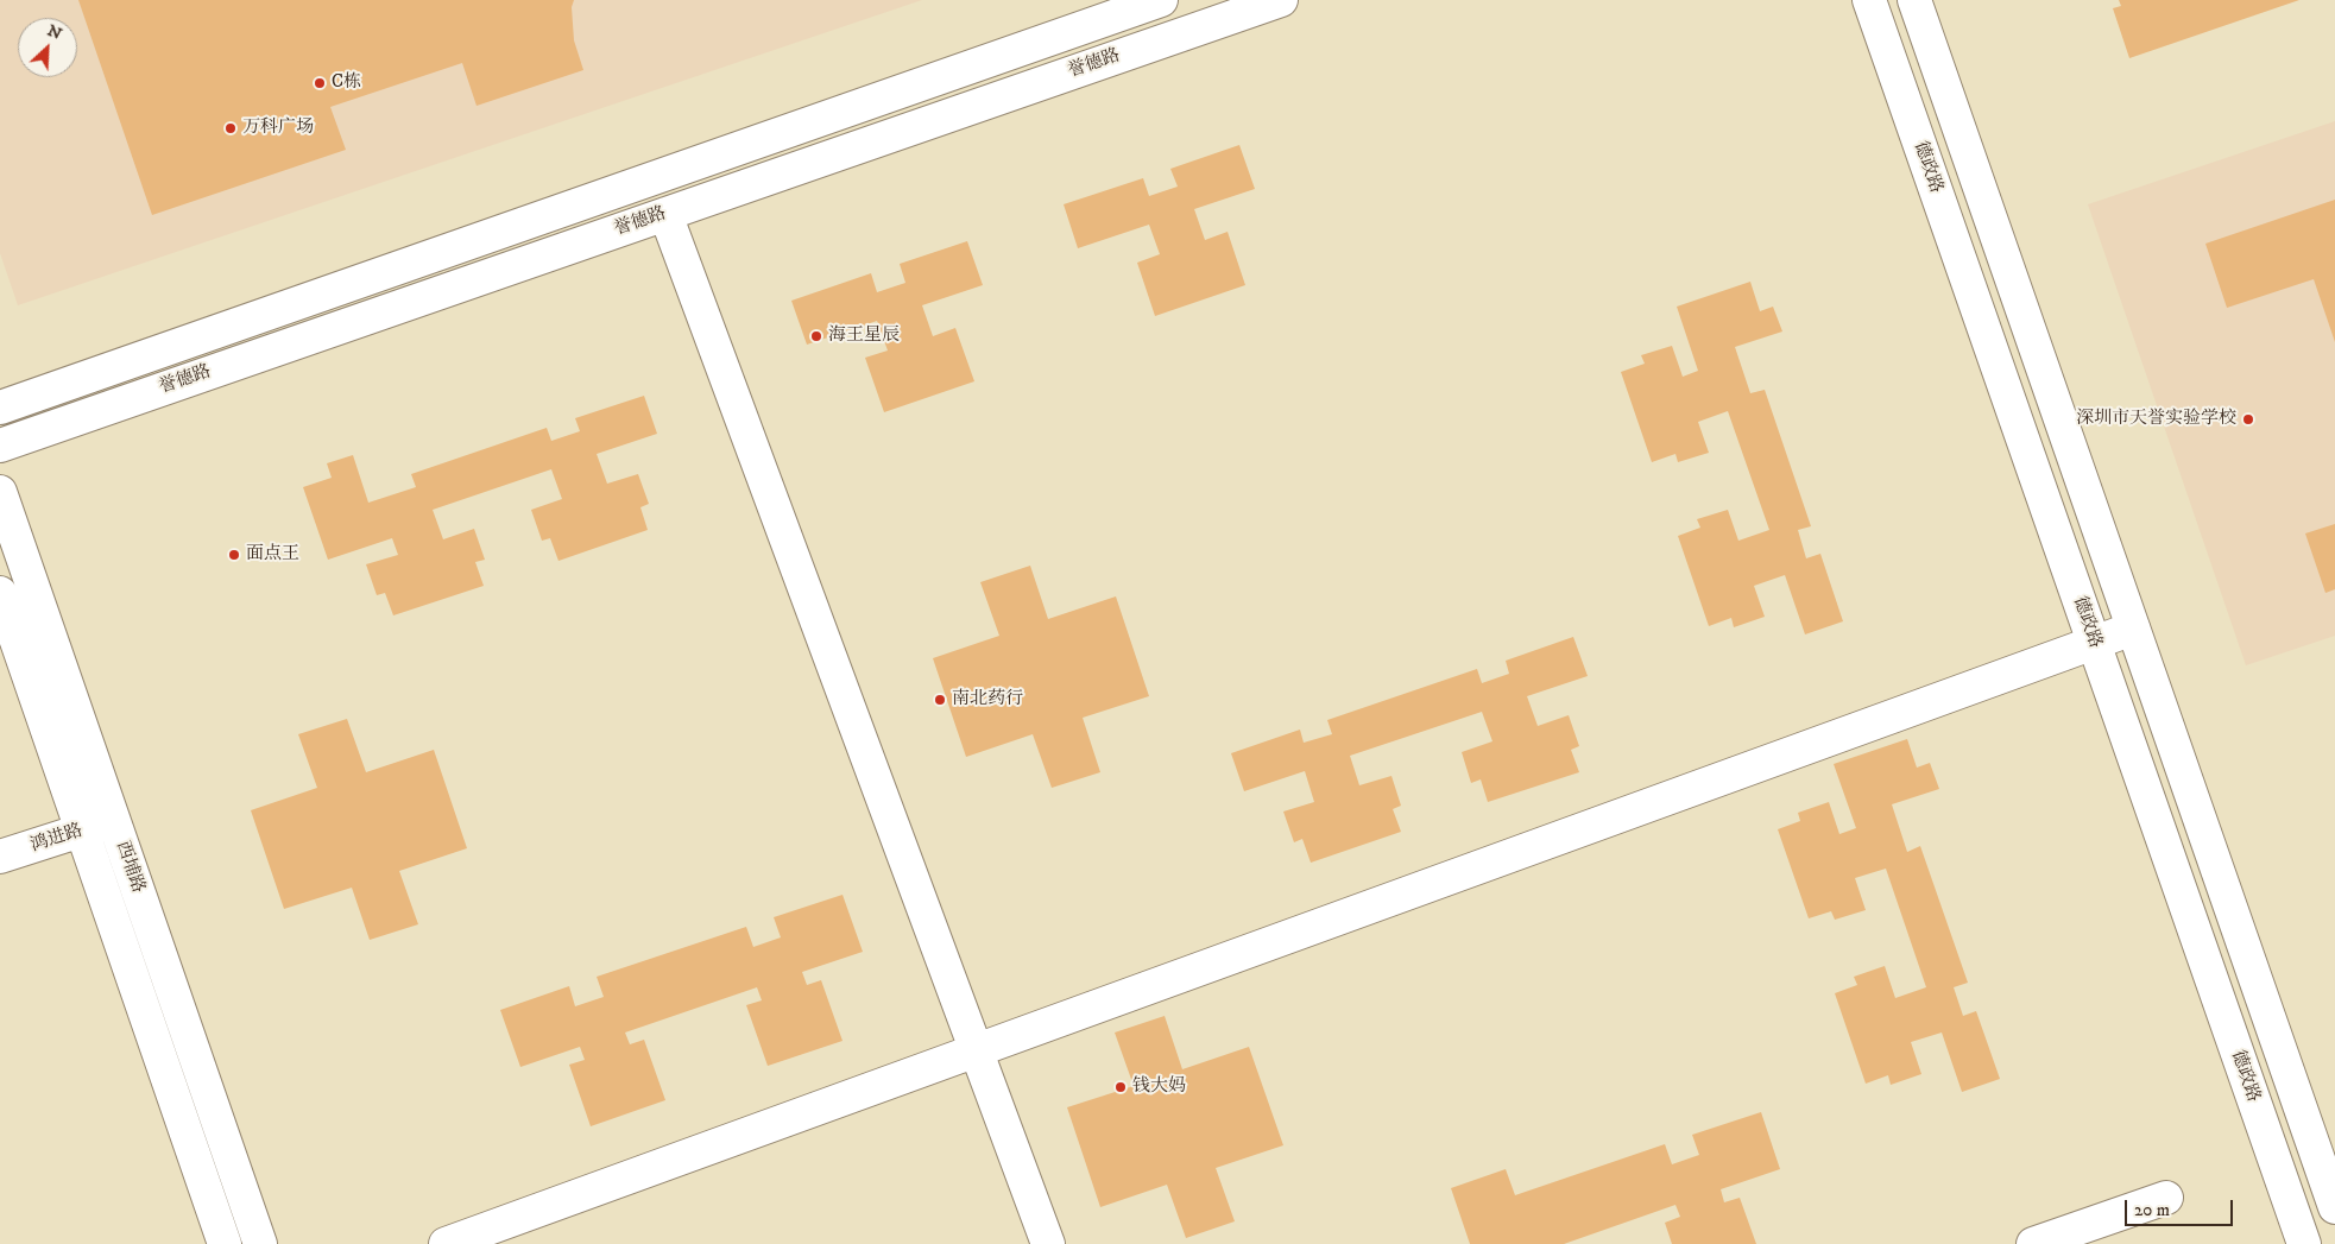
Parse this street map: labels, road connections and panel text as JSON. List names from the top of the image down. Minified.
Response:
{"streets":{"street":["誉德路","德政路","鸿进路","西埔路"]},"crossings":[["鸿进路","西埔路"]],"places":["C栋","万科广场","海王星辰","深圳市天誉实验学校","面点王","南北药行","钱大妈"],"scale_bar":"20 m","north":"top right"}
